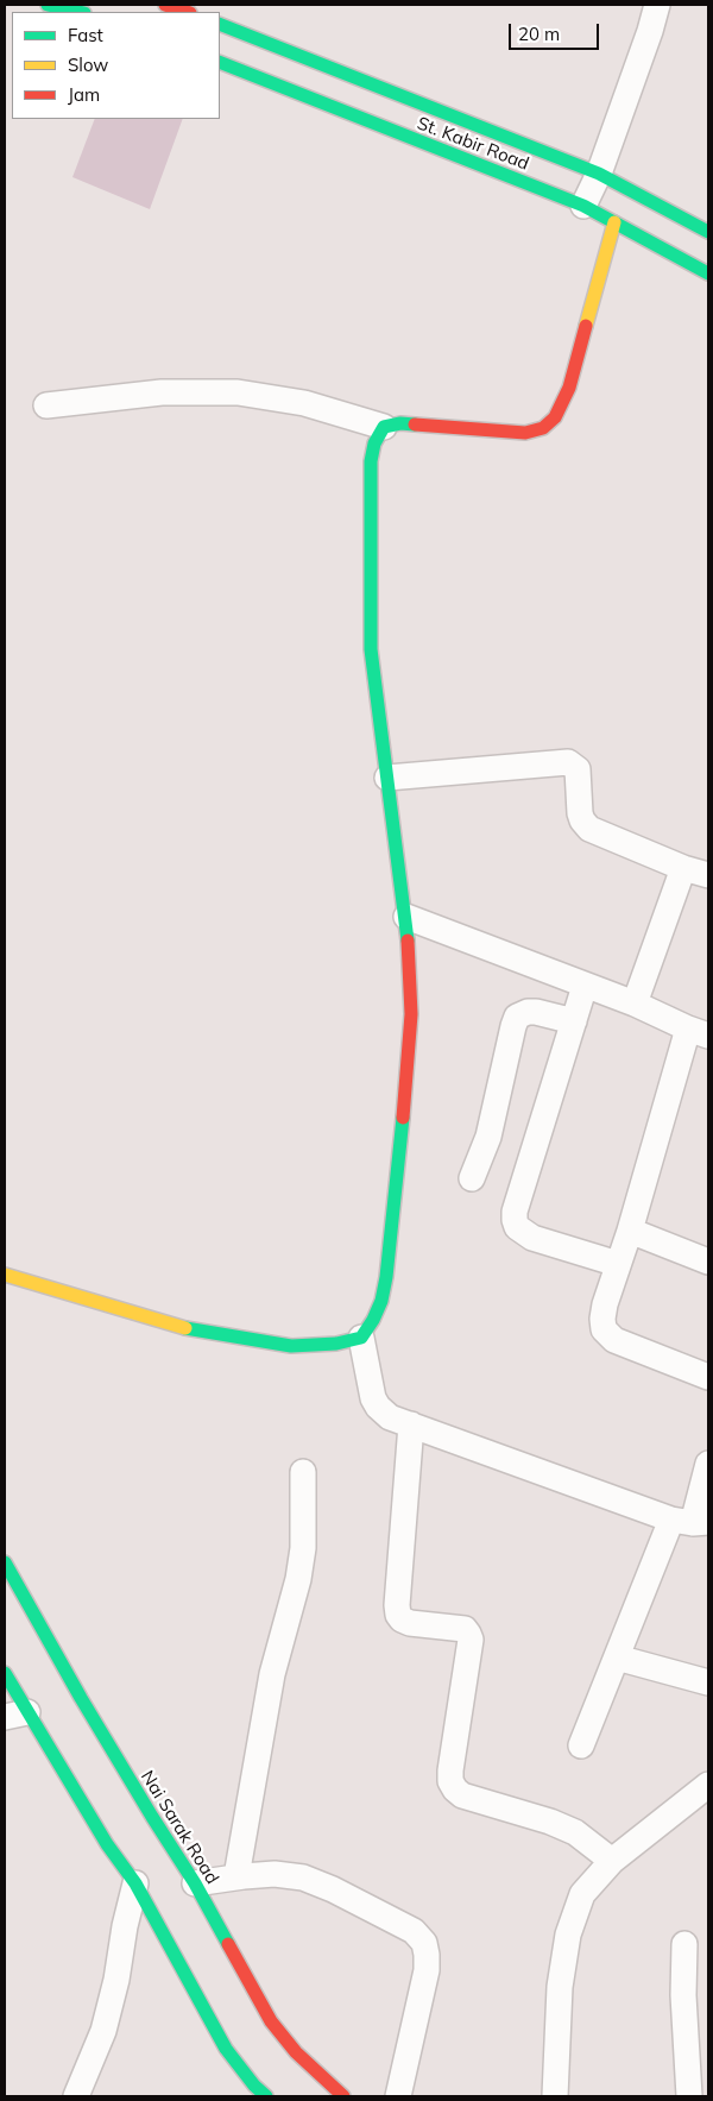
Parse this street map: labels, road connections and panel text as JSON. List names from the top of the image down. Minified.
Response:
{"streets":{"main road":["St. Kabir Road","Nai Sarak Road"]},"legend":["Fast","Slow","Jam"],"scale_bar":"20 m"}
